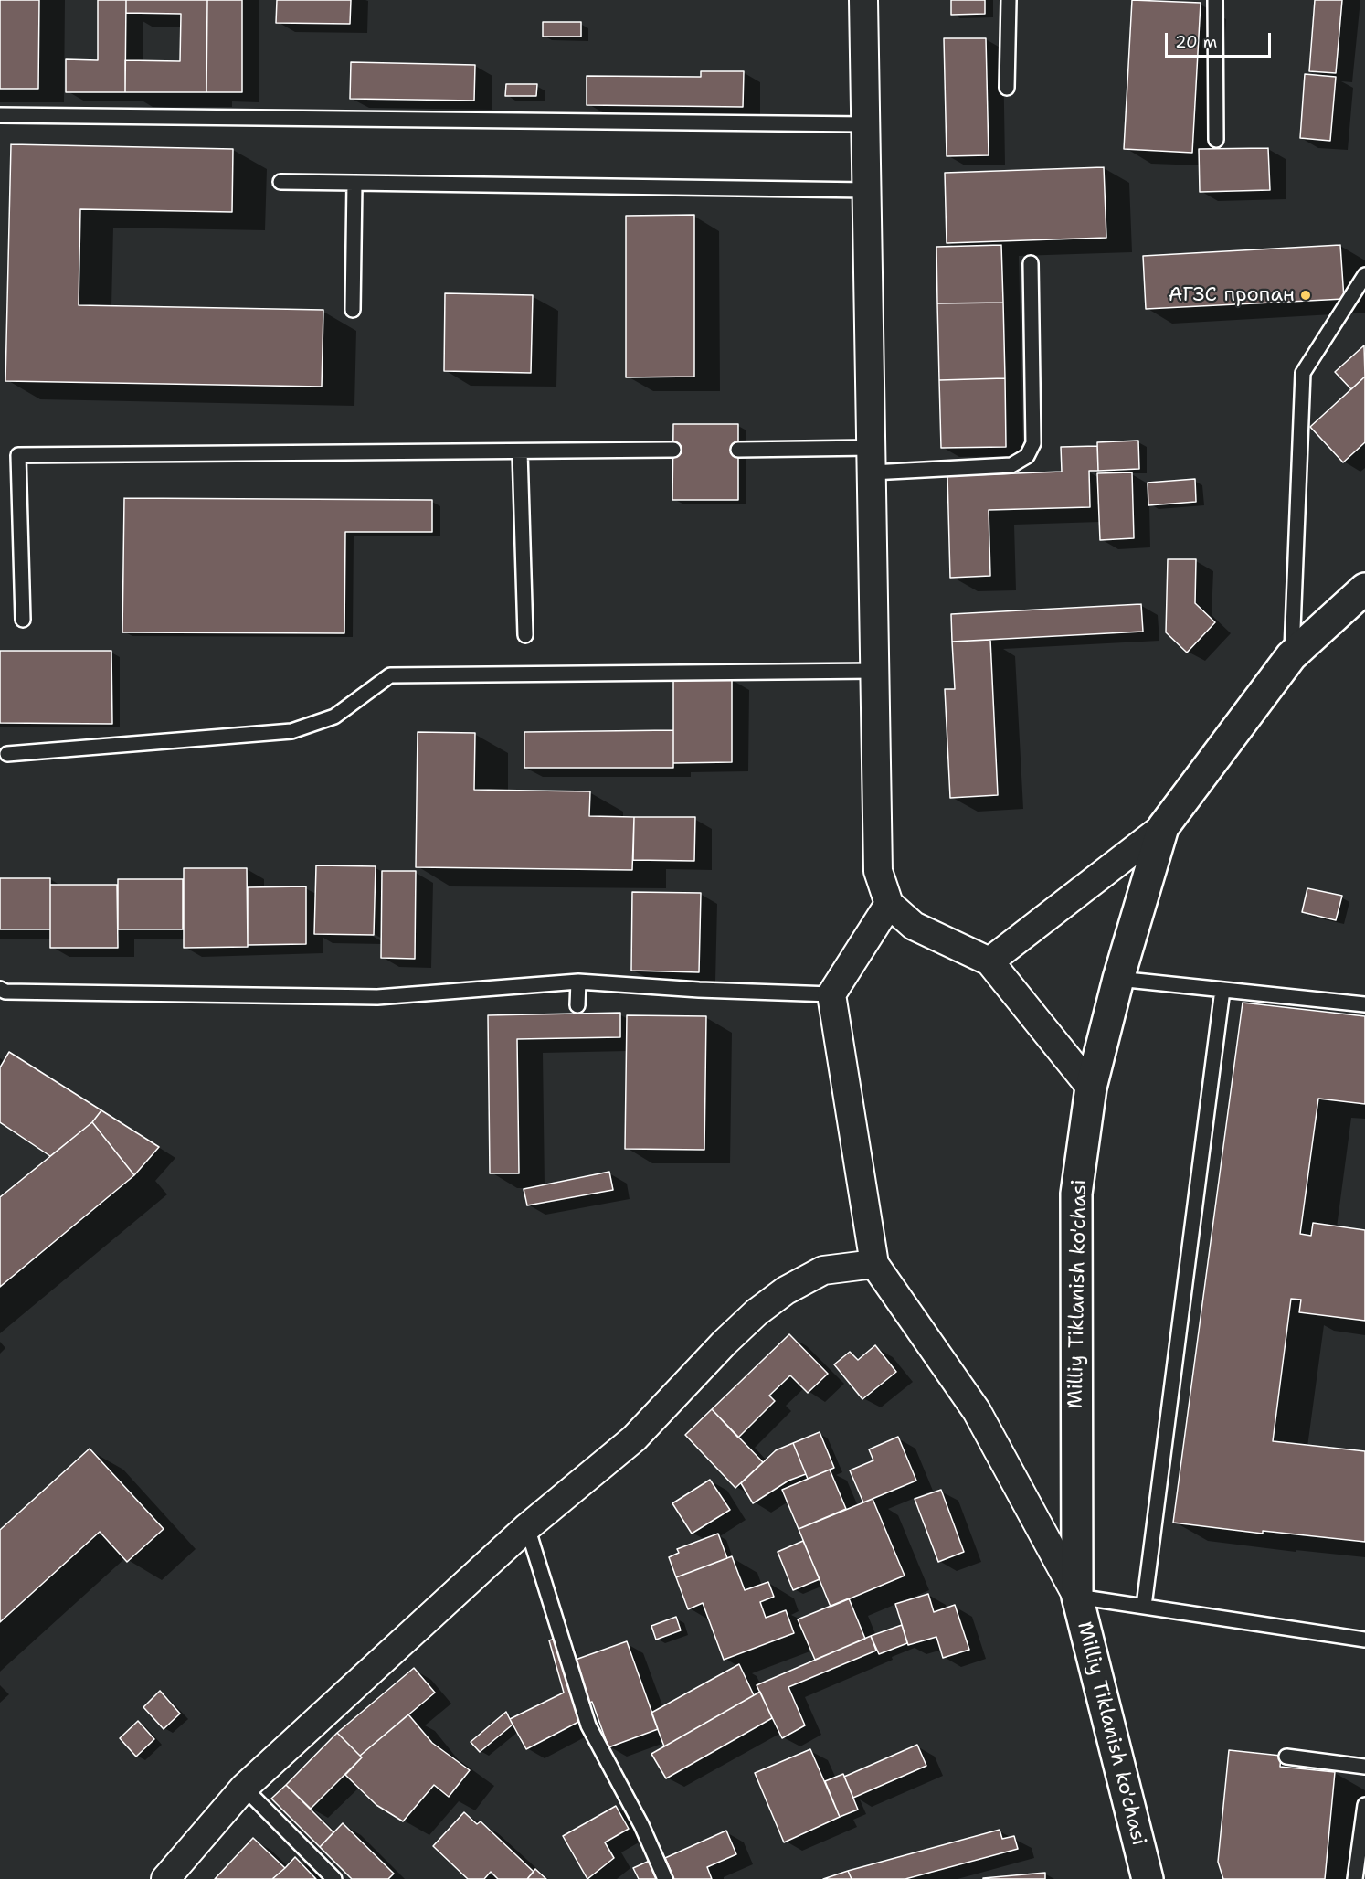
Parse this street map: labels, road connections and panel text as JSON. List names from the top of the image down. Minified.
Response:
{"streets":{"main road":["Milliy Tiklanish ko'chasi"]},"places":["АГЗС пропан"],"scale_bar":"20 m"}
